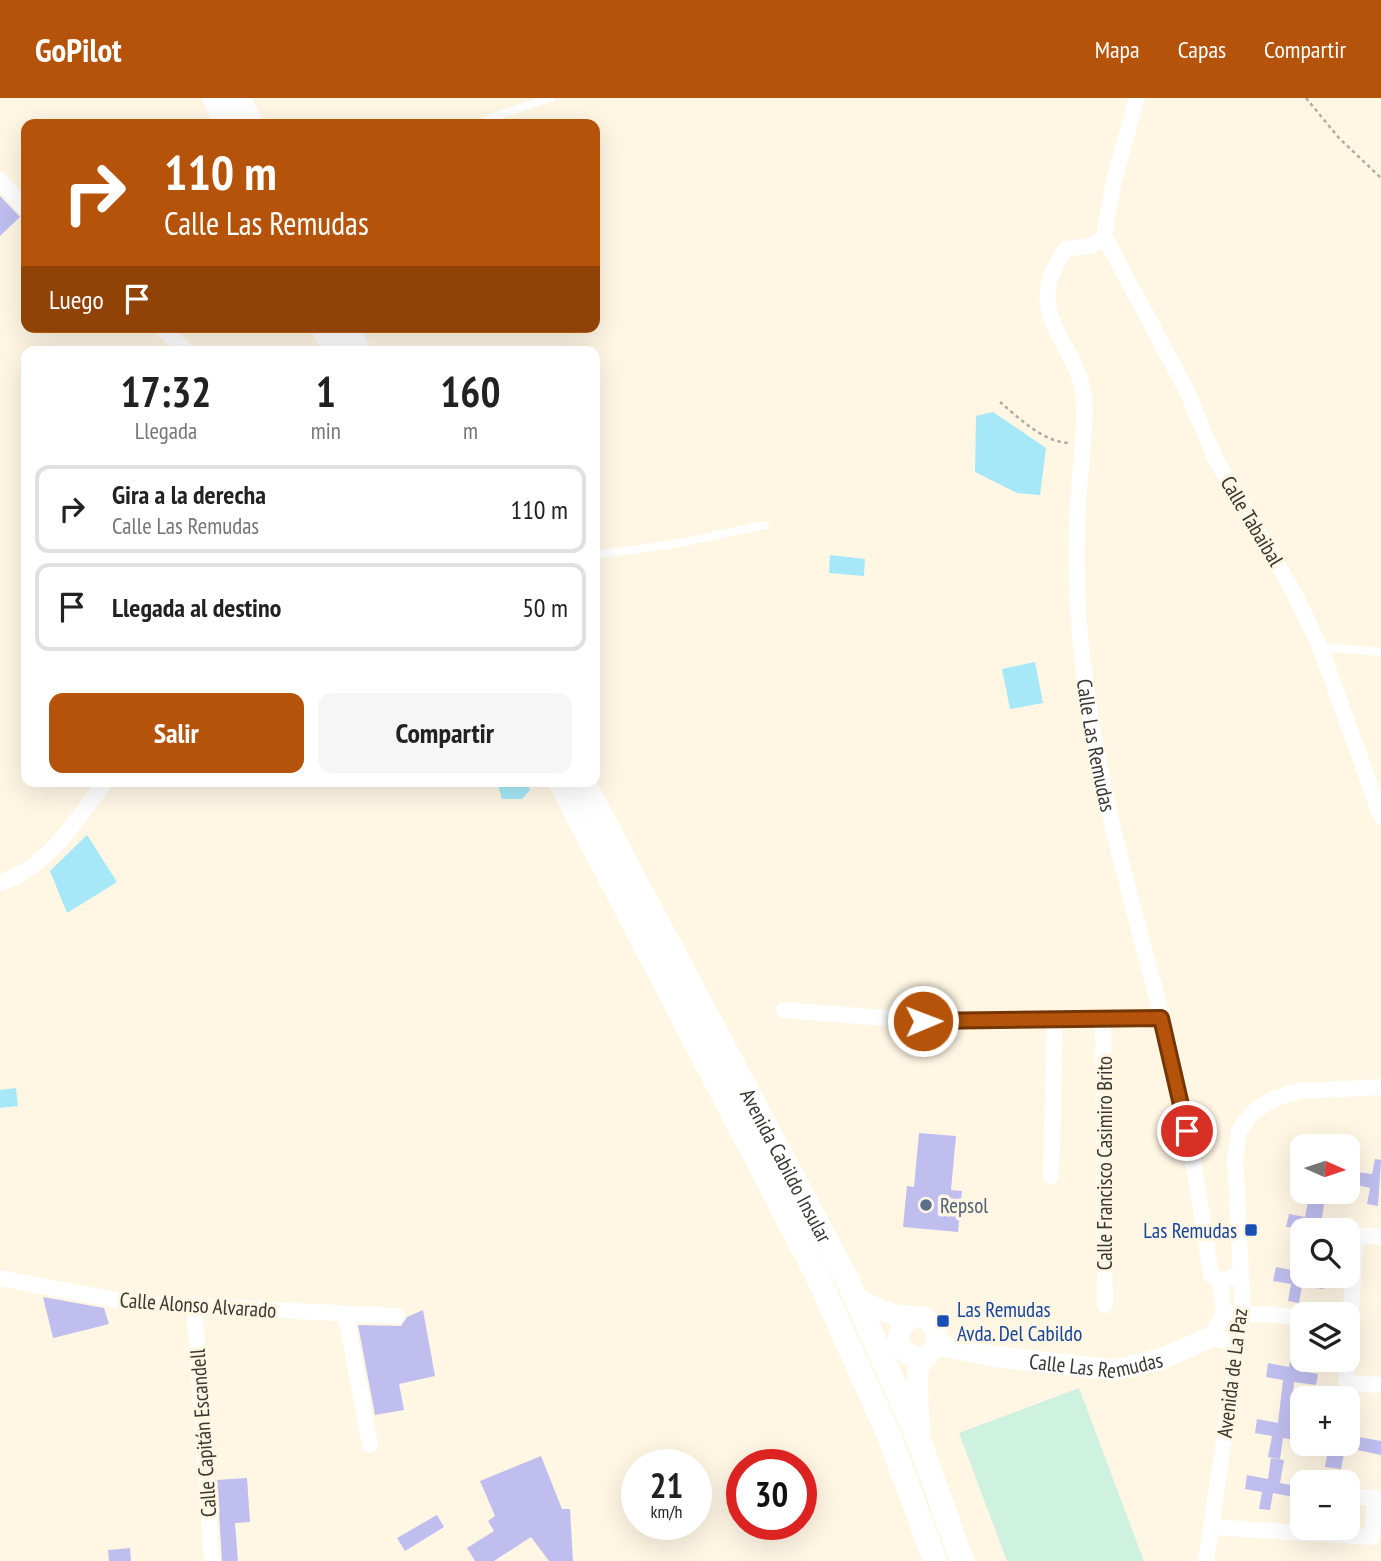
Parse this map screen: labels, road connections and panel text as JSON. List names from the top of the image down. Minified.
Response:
{"streets":{"main road":["Avenida Cabildo Insular"],"street":["Calle Tabaibal","Calle Las Remudas","Calle Francisco Casimiro Brito","Calle Alonso Alvarado","Avenida de La Paz","Calle Capitán Escandell"]},"crossings":[["Calle Tabaibal","Calle Las Remudas"],["Calle Alonso Alvarado","Calle Capitán Escandell"]],"places":{"other":["Repsol"],"transit":["Las Remudas","Las Remudas Avda. Del Cabildo"]},"north":"right","page":{"header":"GoPilot","nav":["Mapa","Capas","Compartir"],"turn":["110 m","Calle Las Remudas"],"then":"Luego","eta":["17:32","Llegada","1","min","160","m"],"list":[{"name":"Gira a la derecha","note":"Calle Las Remudas","value":"110 m"},{"name":"Llegada al destino","value":"50 m"}],"buttons":["Salir","Compartir"],"map_buttons":["+","−"],"speed":"21 km/h","limit":"30"}}
